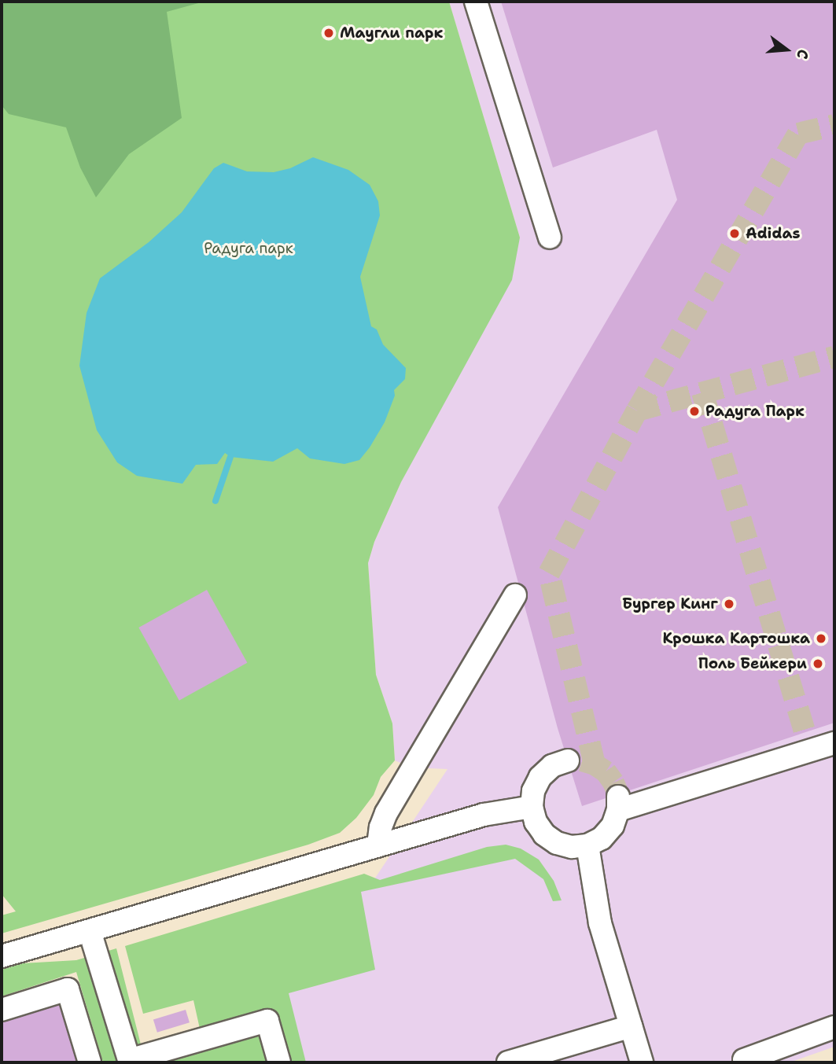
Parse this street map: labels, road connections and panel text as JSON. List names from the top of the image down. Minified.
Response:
{"parks":["Радуга парк"],"places":["Маугли парк","Adidas","Радуга Парк","Бургер Кинг","Крошка Картошка","Поль Бейкери"],"north":"right"}
